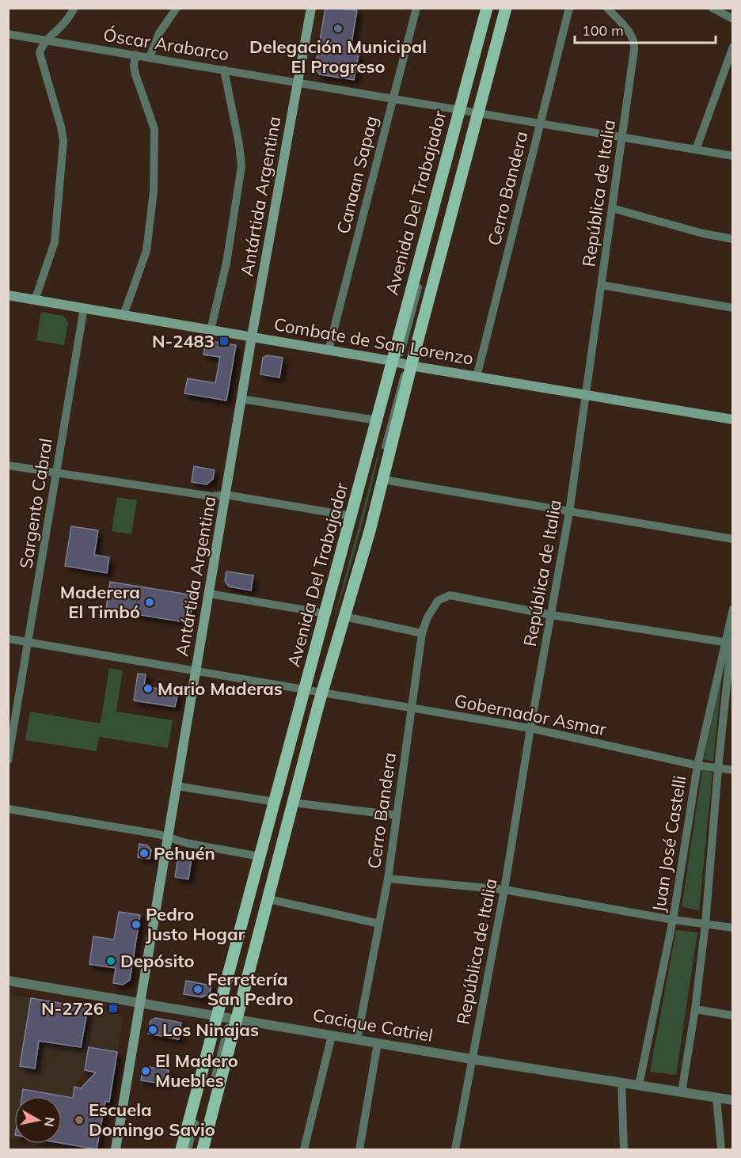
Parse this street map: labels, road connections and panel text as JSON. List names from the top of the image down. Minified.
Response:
{"streets":{"main road":["Antártida Argentina","Avenida Del Trabajador","Combate de San Lorenzo"],"street":["Óscar Arabarco","Canaan Sapag","Cerro Bandera","República de Italia","Sargento Cabral","Gobernador Asmar","Juan José Castelli","Cacique Catriel"]},"crossings":[["Óscar Arabarco","Canaan Sapag"],["Óscar Arabarco","Cerro Bandera"],["Óscar Arabarco","República de Italia"],["Óscar Arabarco","Antártida Argentina"],["Óscar Arabarco","Avenida Del Trabajador"],["Canaan Sapag","Combate de San Lorenzo"],["Cerro Bandera","República de Italia"],["Cerro Bandera","Combate de San Lorenzo"],["Cerro Bandera","Gobernador Asmar"],["Cerro Bandera","Cacique Catriel"],["República de Italia","Combate de San Lorenzo"],["República de Italia","Gobernador Asmar"],["República de Italia","Cacique Catriel"],["Antártida Argentina","Combate de San Lorenzo"],["Antártida Argentina","Gobernador Asmar"],["Antártida Argentina","Cacique Catriel"],["Avenida Del Trabajador","Combate de San Lorenzo"],["Avenida Del Trabajador","Gobernador Asmar"],["Avenida Del Trabajador","Cacique Catriel"],["Combate de San Lorenzo","Sargento Cabral"],["Sargento Cabral","Gobernador Asmar"],["Gobernador Asmar","Juan José Castelli"],["Juan José Castelli","Cacique Catriel"]],"places":{"other":["Delegación Municipal El Progreso","Maderera El Timbó","Mario Maderas","Pehuén","Pedro Justo Hogar","Depósito","Ferretería San Pedro","Los Ninajas","El Madero Muebles","Escuela Domingo Savio"],"transit":["N-2483","N-2726"]},"scale_bar":"100 m","north":"right"}
